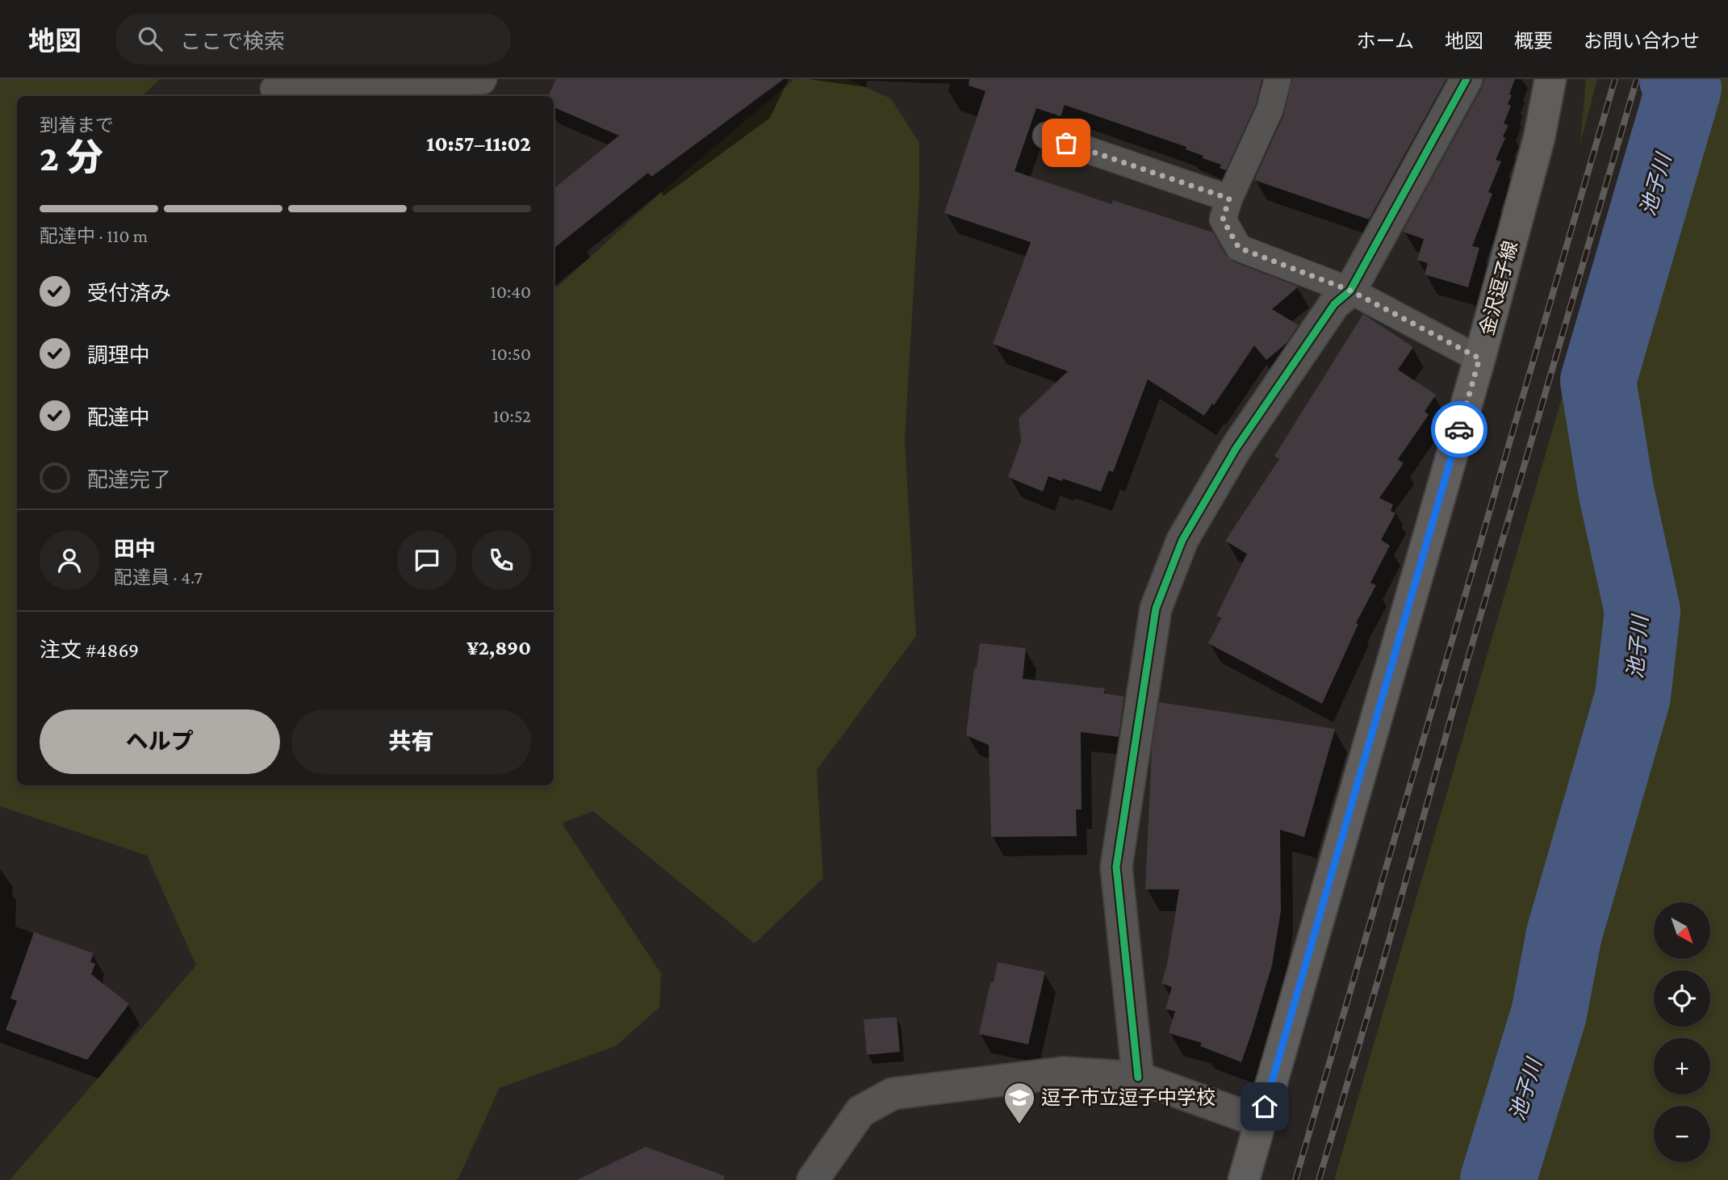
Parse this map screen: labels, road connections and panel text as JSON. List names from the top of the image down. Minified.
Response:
{"streets":{"main road":["金沢逗子線"]},"water":["池子川"],"places":{"school or university":["逗子市立逗子中学校"]},"north":"bottom right","page":{"header":"地図","search":"ここで検索","nav":["ホーム","地図","概要","お問い合わせ"],"heading":["2 分","到着まで","10:57–11:02"],"panel":["田中","配達員 · 4.7","注文 #4869","¥2,890"],"bar":"配達中 · 110 m","list":[["受付済み","10:40"],["調理中","10:50"],["配達中","10:52"],"配達完了"],"buttons":["ヘルプ","共有"],"map_buttons":["+","−"]}}
